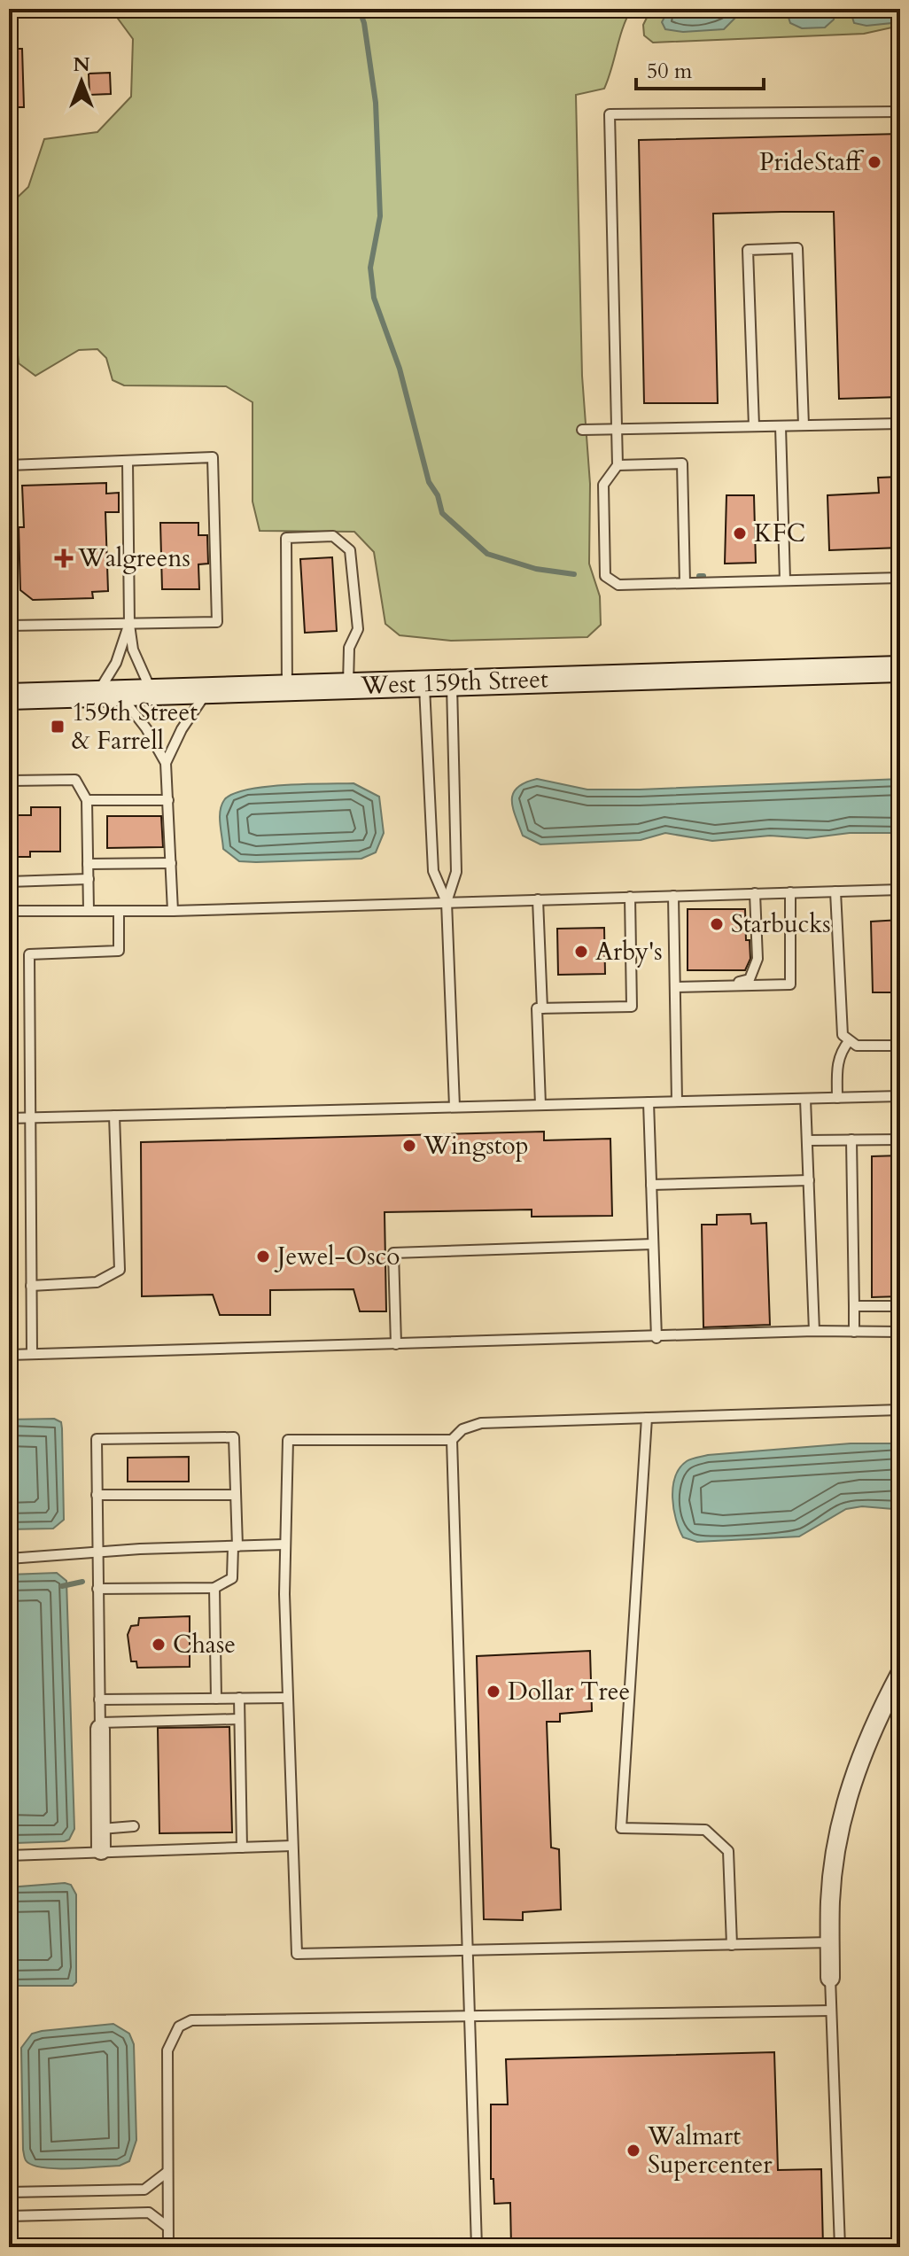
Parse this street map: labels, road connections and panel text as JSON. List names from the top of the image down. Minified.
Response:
{"streets":{"main road":["West 159th Street"]},"places":{"other":["PrideStaff","KFC","Starbucks","Arby's","Wingstop","Jewel-Osco","Chase","Dollar Tree","Walmart Supercenter"],"health":["Walgreens"],"transit":["159th Street & Farrell"]},"scale_bar":"50 m","north":"top"}
